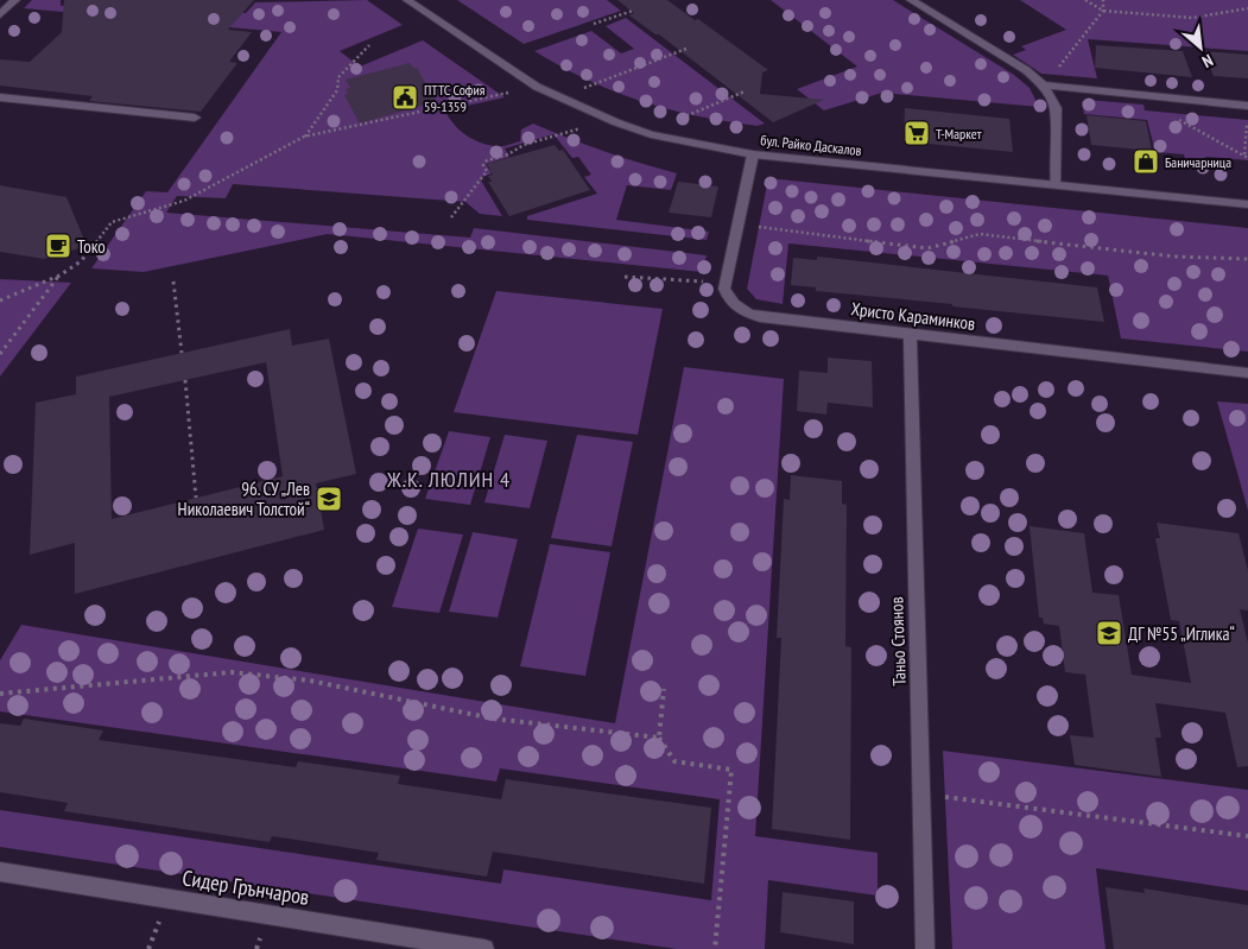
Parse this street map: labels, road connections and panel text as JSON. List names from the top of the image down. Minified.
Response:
{"streets":{"street":["бул. Райко Даскалов","Христо Караминков","Таньо Стоянов","Сидер Грънчаров"]},"crossings":[["Христо Караминков","Таньо Стоянов"]],"districts":["Ж.К. ЛЮЛИН 4"],"places":{"public building":["ПТТС София 59-1359"],"supermarket":["Т-Маркет"],"shop":["Баничарница"],"cafe":["Токо"],"school or university":["96. СУ „Лев Николаевич Толстой“","ДГ №55 „Иглика“"]},"north":"bottom right"}
